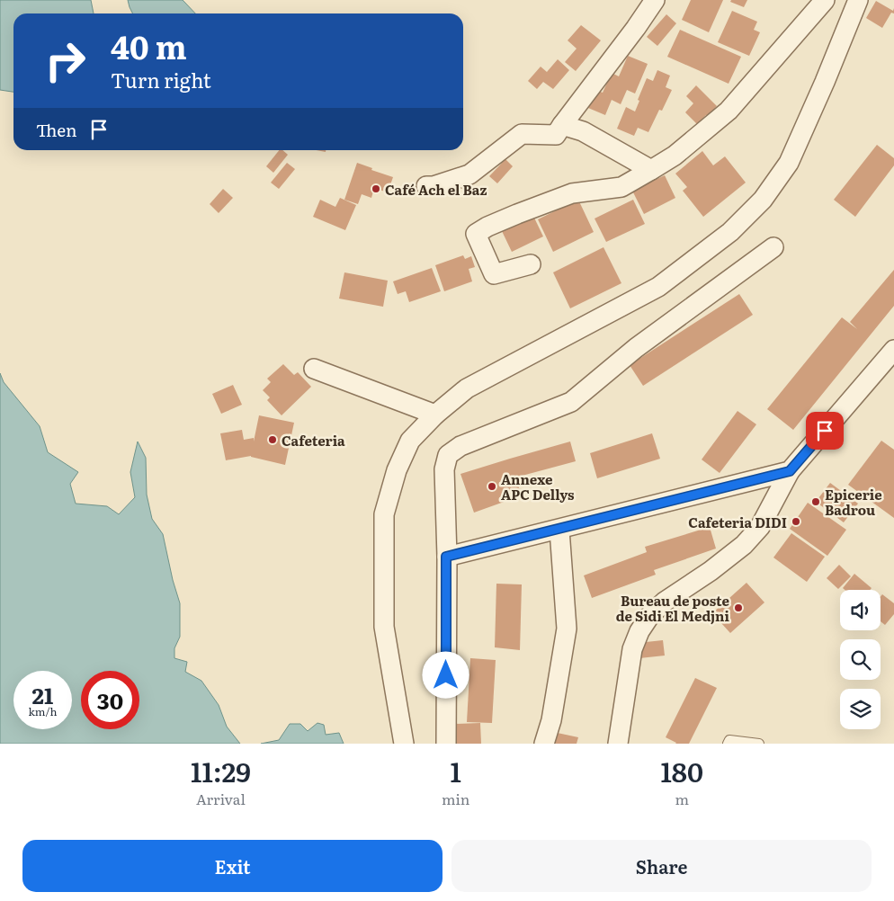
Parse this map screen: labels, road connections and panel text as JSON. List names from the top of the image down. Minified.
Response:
{"places":["Café Ach el Baz","Cafeteria","Annexe APC Dellys","Epicerie Badrou","Cafeteria DIDI","Bureau de poste de Sidi El Medjni"],"page":{"turn":["40 m","Turn right"],"then":"Then","speed":"21 km/h","limit":"30","eta":["11:29","Arrival","1","min","180","m"],"buttons":["Exit","Share"]}}
